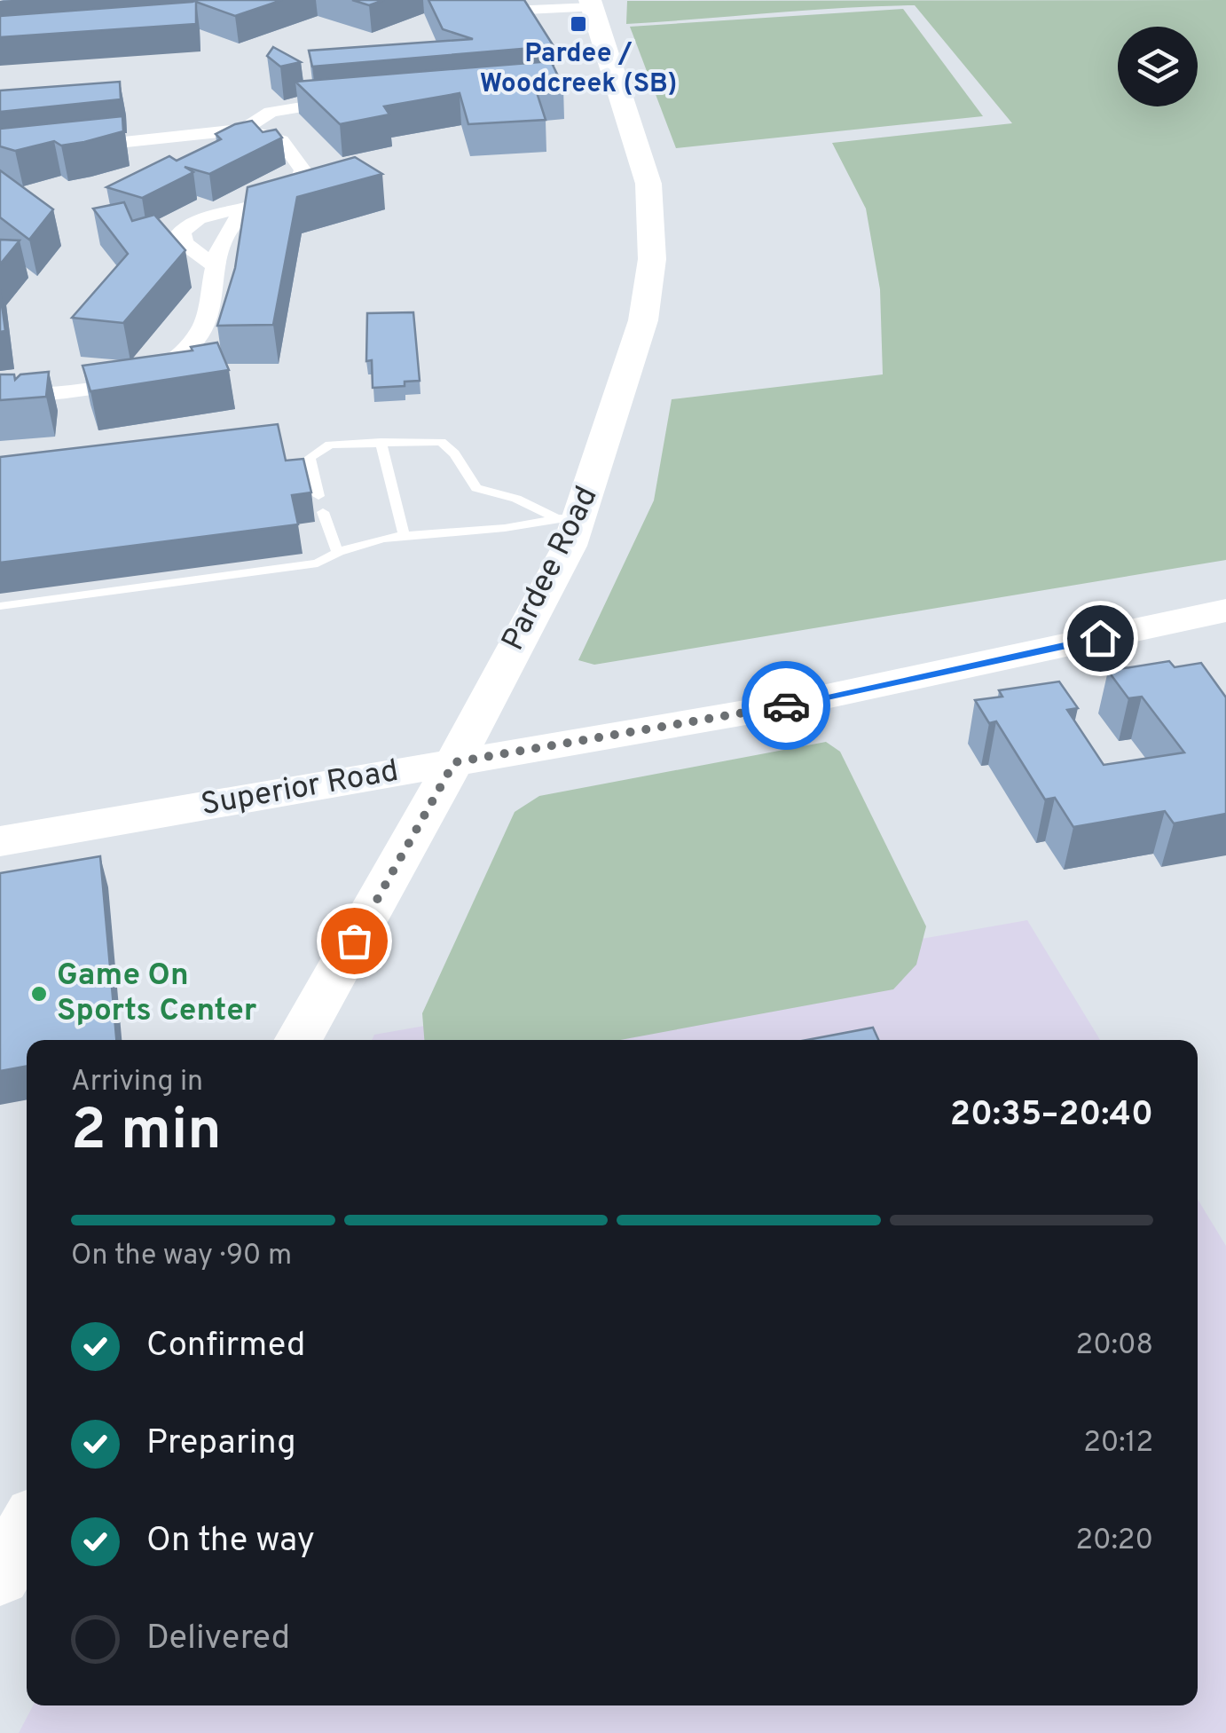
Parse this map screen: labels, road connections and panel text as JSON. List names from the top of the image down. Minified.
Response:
{"streets":{"main road":["Pardee Road","Superior Road"]},"crossings":[["Pardee Road","Superior Road"]],"places":{"transit":["Pardee / Woodcreek (SB)"],"other":["Game On Sports Center"]},"page":{"heading":["2 min","Arriving in","20:35–20:40"],"bar":"On the way · 90 m","list":[["Confirmed","20:08"],["Preparing","20:12"],["On the way","20:20"],"Delivered"]}}
